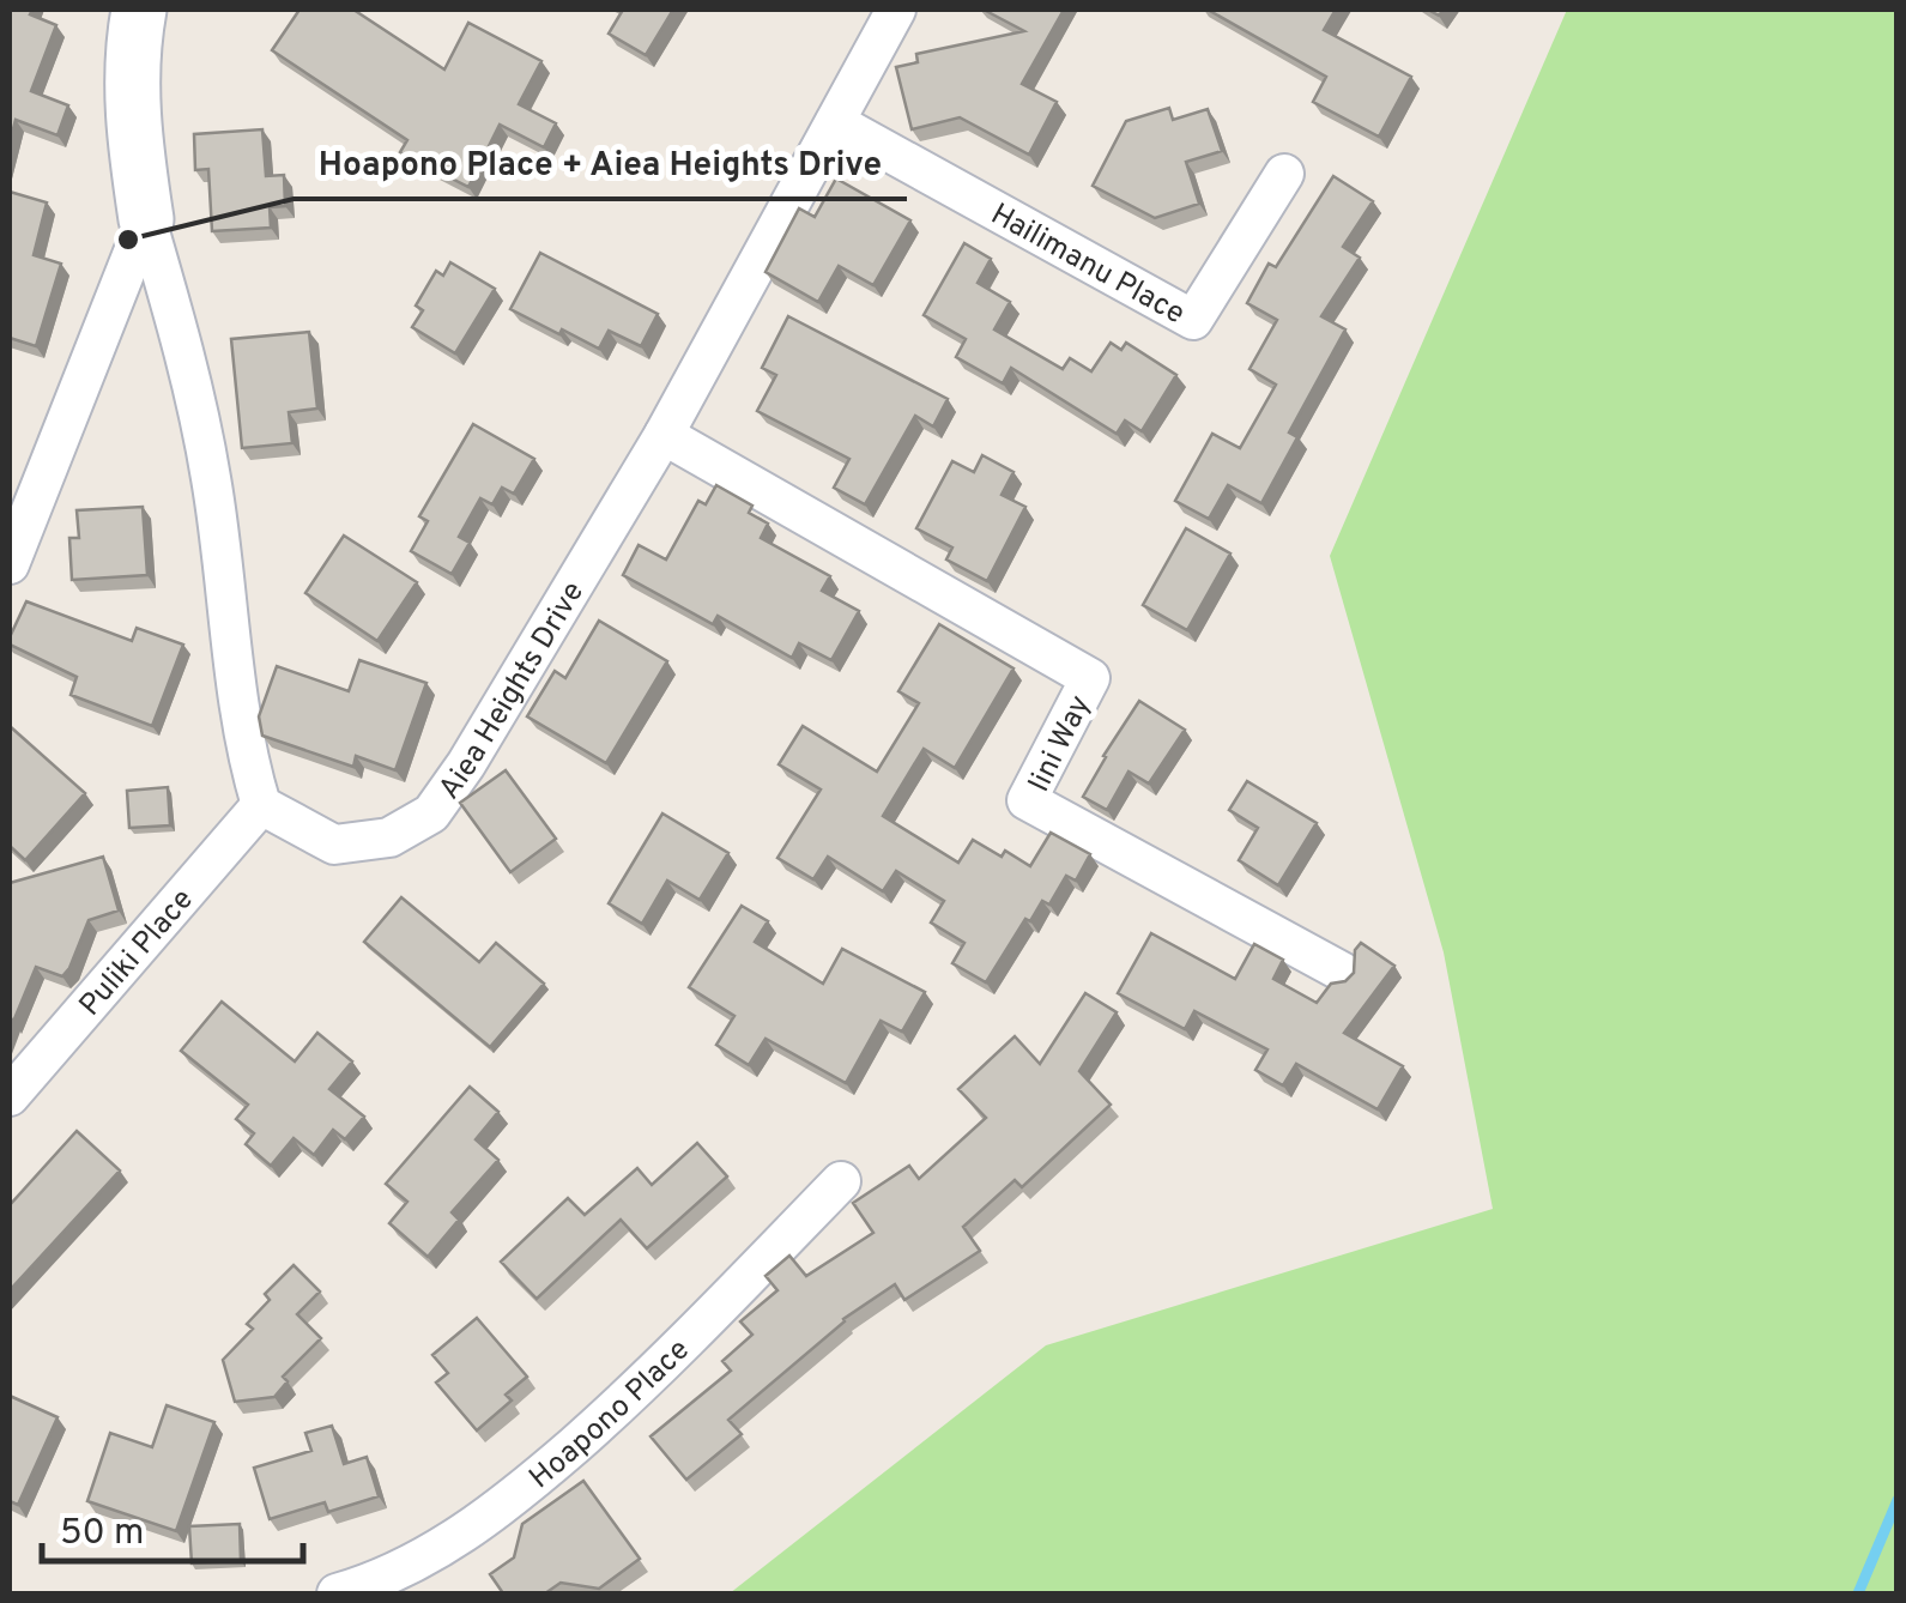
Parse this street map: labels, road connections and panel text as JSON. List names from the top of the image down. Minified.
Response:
{"streets":{"street":["Hailimanu Place","Aiea Heights Drive","Iini Way","Puliki Place","Hoapono Place"]},"crossings":[["Hailimanu Place","Aiea Heights Drive"],["Aiea Heights Drive","Iini Way"],["Aiea Heights Drive","Puliki Place"]],"places":["Hoapono Place + Aiea Heights Drive"],"scale_bar":"50 m"}
